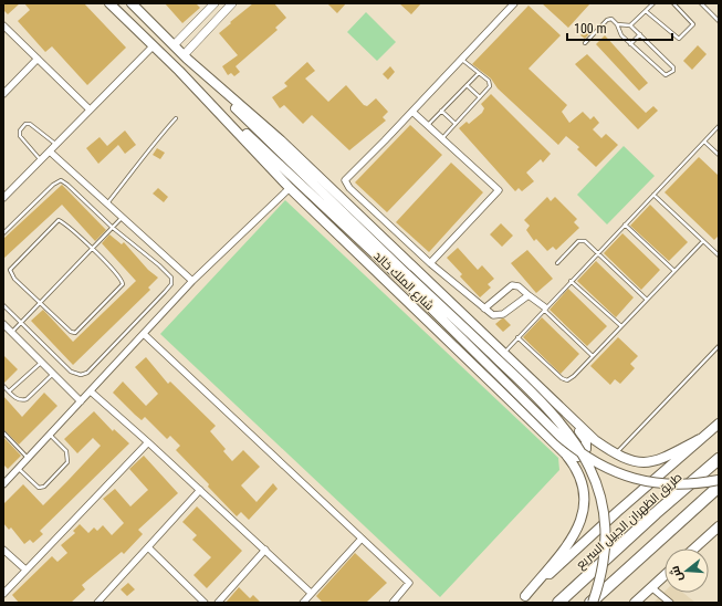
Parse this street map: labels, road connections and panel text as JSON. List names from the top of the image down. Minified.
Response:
{"streets":{"highway":["طريق الظهران الجبيل السريع"],"main road":["شارع الملك خالد"]},"scale_bar":"100 m","north":"left"}
